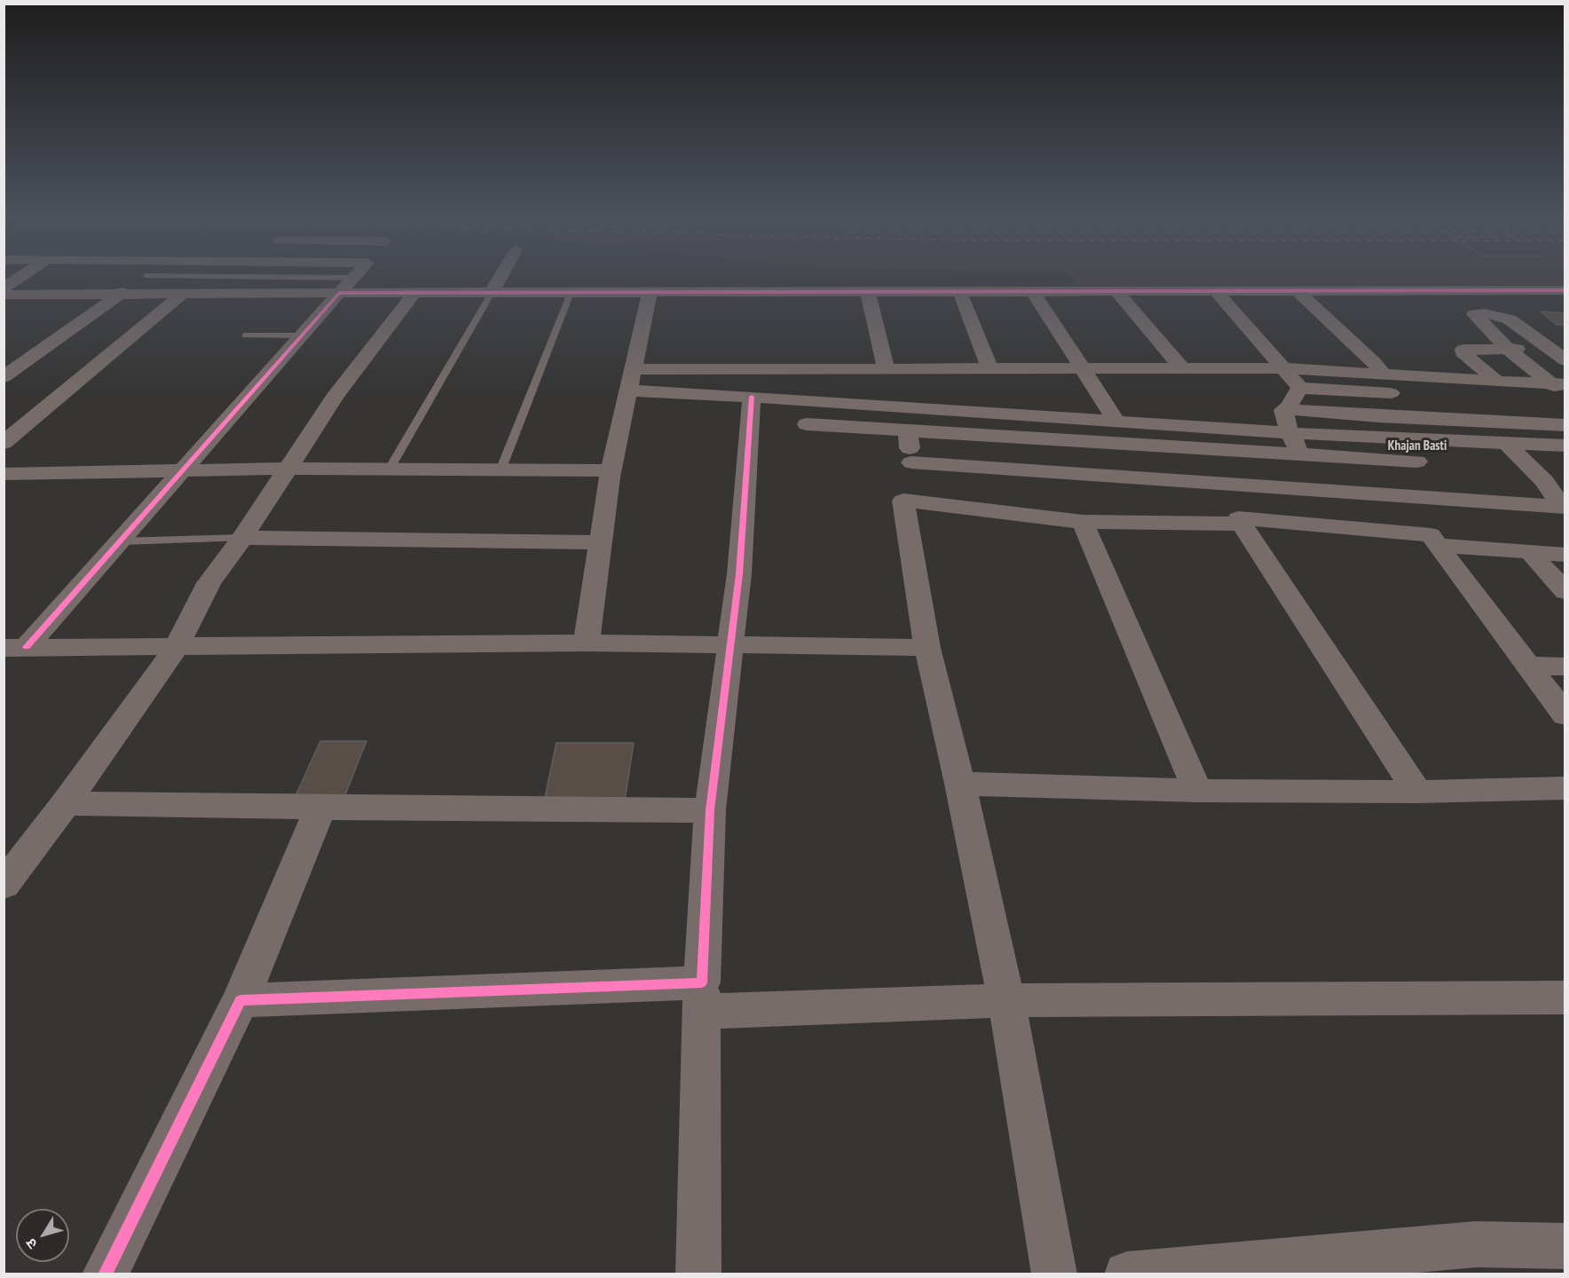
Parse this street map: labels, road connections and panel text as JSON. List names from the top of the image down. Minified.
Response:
{"districts":["Khajan Basti"],"north":"bottom left"}
